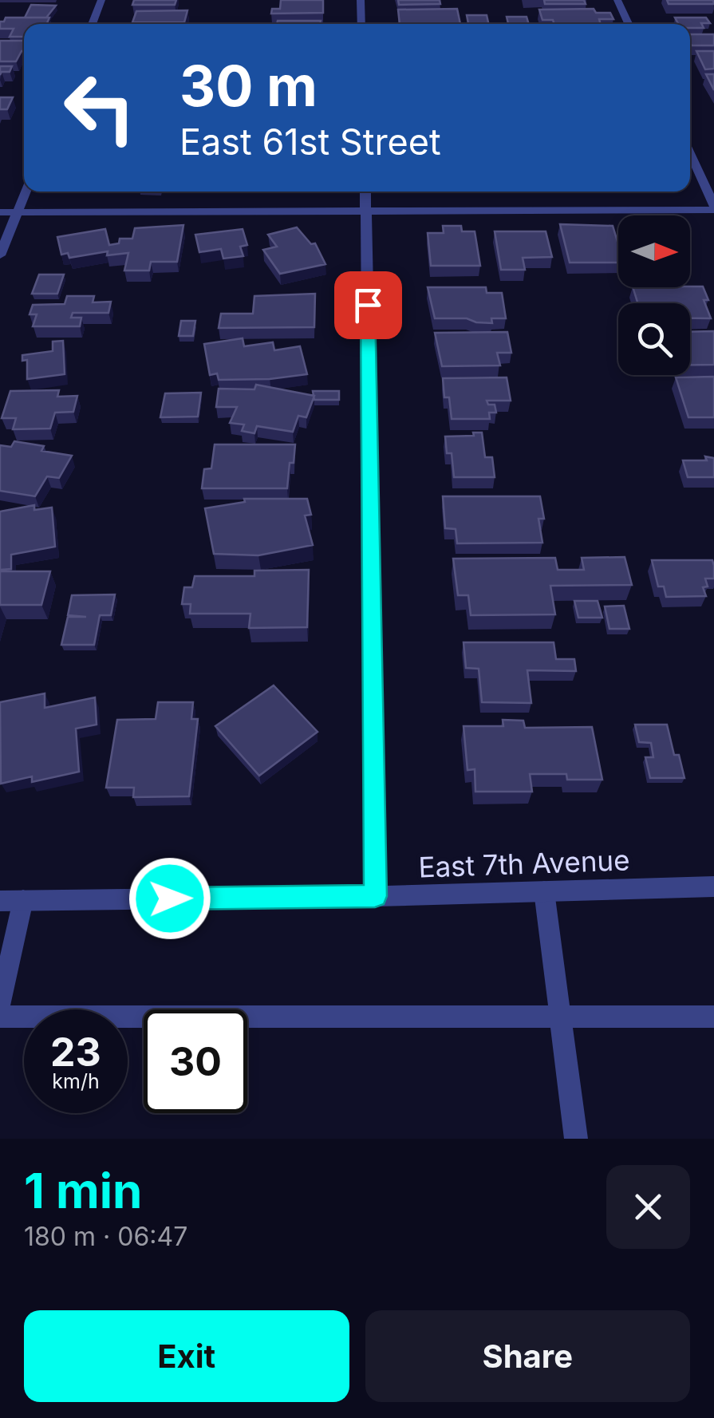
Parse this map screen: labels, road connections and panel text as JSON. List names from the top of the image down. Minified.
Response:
{"streets":{"street":["East 7th Avenue"]},"north":"right","page":{"turn":["30 m","East 61st Street"],"speed":"23 km/h","limit":"30","heading":["1 min","180 m · 06:47"],"buttons":["Exit","Share"]}}
